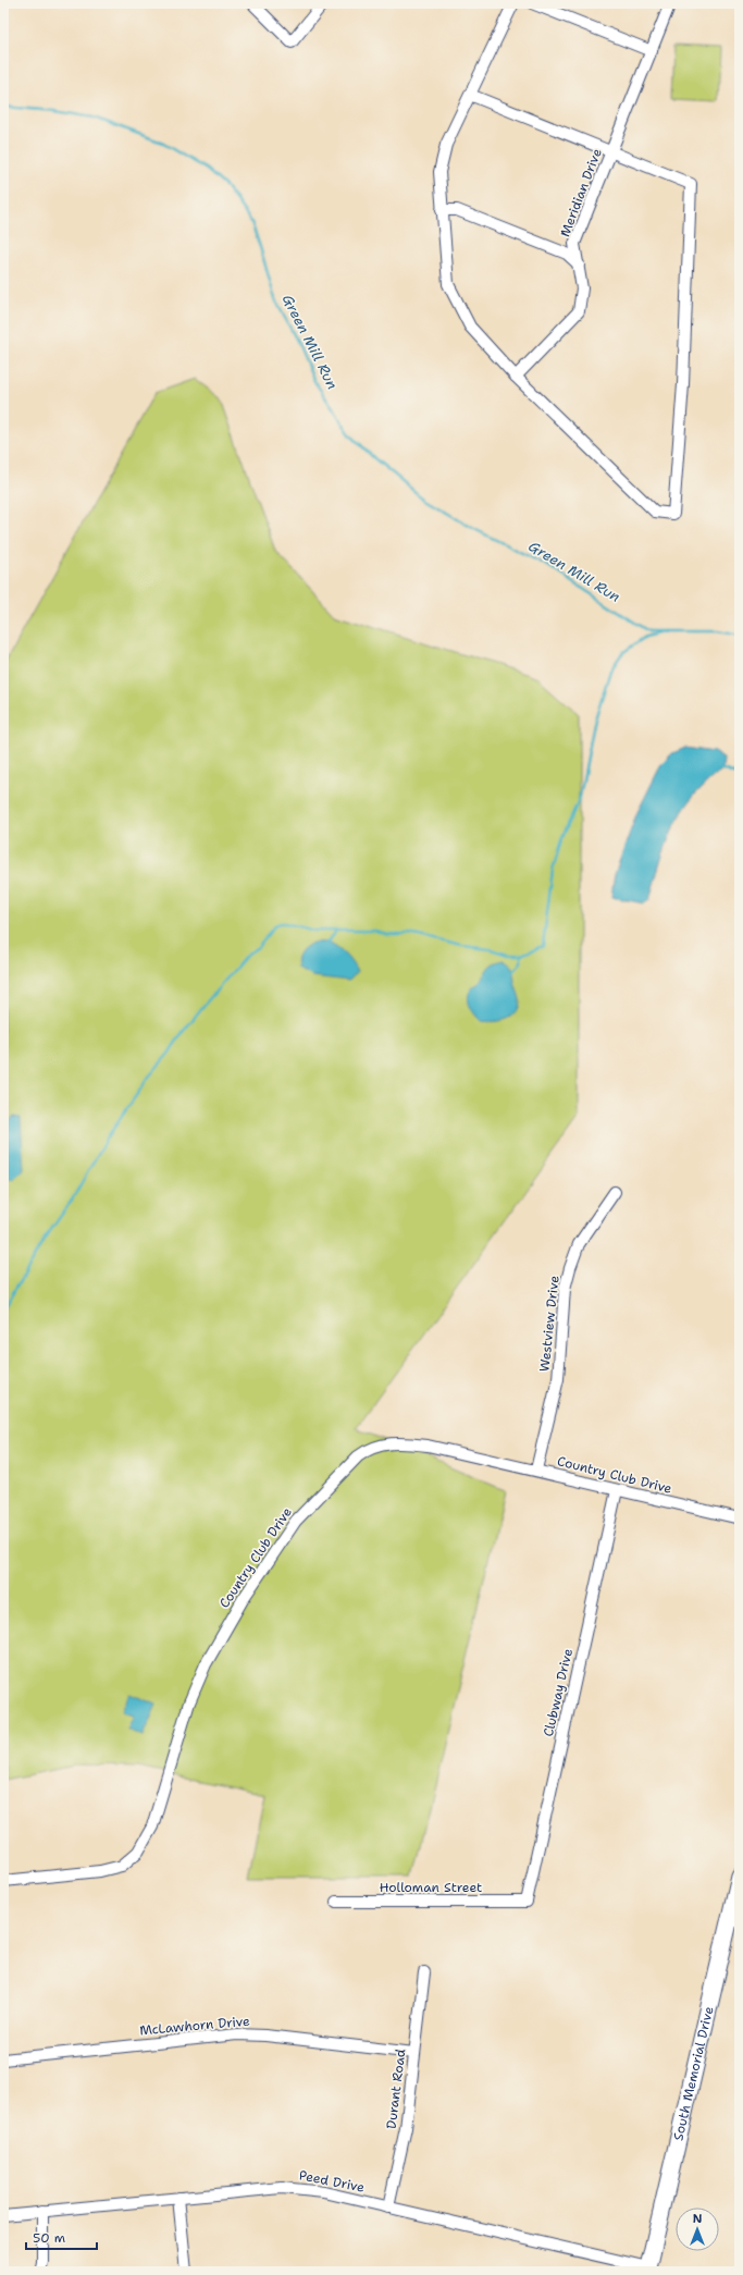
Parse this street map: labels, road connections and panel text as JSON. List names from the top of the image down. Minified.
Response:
{"streets":{"main road":["South Memorial Drive"],"street":["Meridian Drive","Westview Drive","Country Club Drive","Clubway Drive","Holloman Street","McLawhorn Drive","Durant Road","Peed Drive"]},"crossings":[["Westview Drive","Country Club Drive"],["Country Club Drive","Clubway Drive"],["Clubway Drive","Holloman Street"],["McLawhorn Drive","Durant Road"],["South Memorial Drive","Peed Drive"],["Durant Road","Peed Drive"]],"water":["Green Mill Run"],"scale_bar":"50 m","north":"top"}
